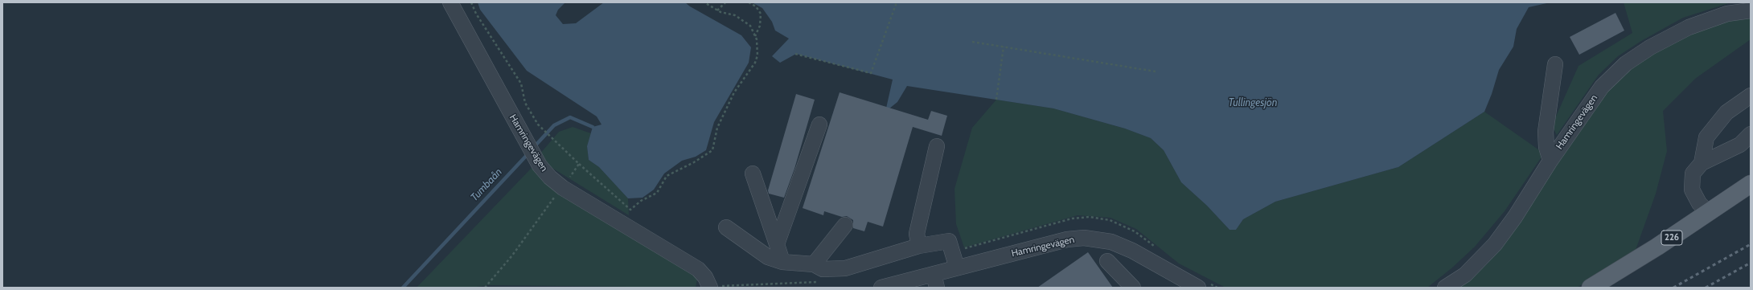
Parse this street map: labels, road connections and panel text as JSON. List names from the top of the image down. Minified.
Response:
{"streets":{"main road":["226"],"street":["Hamringevägen"]},"water":["Tullingesjön","Tumbaån"]}
